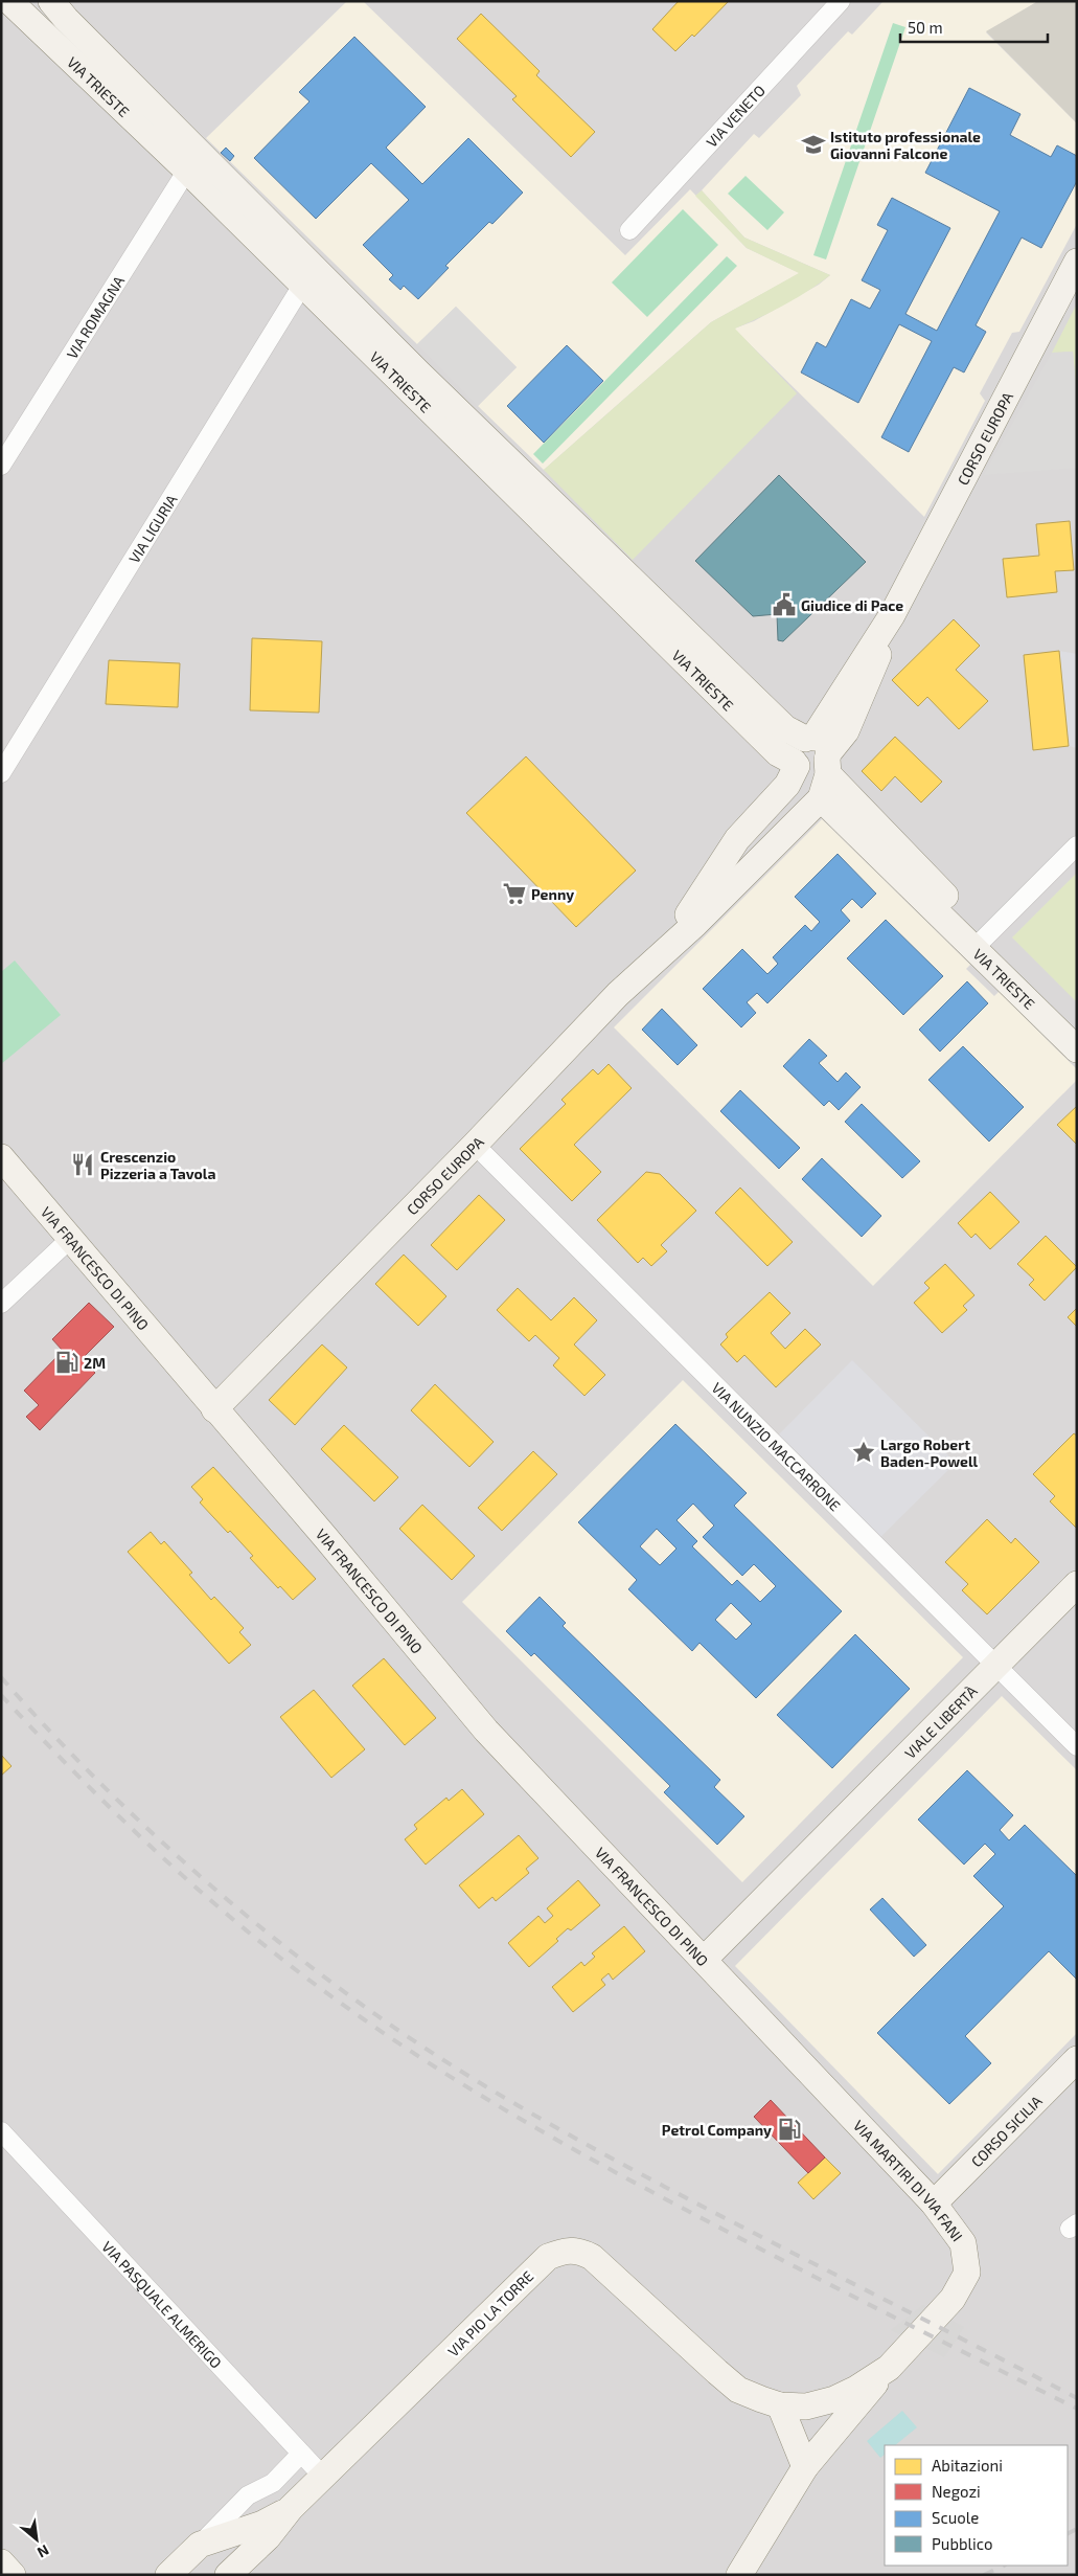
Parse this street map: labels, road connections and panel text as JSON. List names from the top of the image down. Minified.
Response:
{"streets":{"street":["VIA TRIESTE","VIA VENETO","VIA ROMAGNA","CORSO EUROPA","VIA LIGURIA","VIA FRANCESCO DI PINO","VIA NUNZIO MACCARRONE","VIALE LIBERTÀ","CORSO SICILIA","VIA MARTIRI DI VIA FANI","VIA PASQUALE ALMERIGO","VIA PIO LA TORRE"]},"crossings":[["VIA TRIESTE","VIA ROMAGNA"],["VIA TRIESTE","CORSO EUROPA"],["VIA TRIESTE","VIA LIGURIA"],["CORSO EUROPA","VIA FRANCESCO DI PINO"],["CORSO EUROPA","VIA NUNZIO MACCARRONE"],["VIA FRANCESCO DI PINO","VIALE LIBERTÀ"],["VIA FRANCESCO DI PINO","VIA MARTIRI DI VIA FANI"],["VIA NUNZIO MACCARRONE","VIALE LIBERTÀ"],["CORSO SICILIA","VIA MARTIRI DI VIA FANI"],["VIA MARTIRI DI VIA FANI","VIA PIO LA TORRE"],["VIA PASQUALE ALMERIGO","VIA PIO LA TORRE"]],"places":{"school or university":["Istituto professionale Giovanni Falcone"],"public building":["Giudice di Pace"],"supermarket":["Penny"],"restaurant":["Crescenzio Pizzeria a Tavola"],"fuel station":["2M","Petrol Company"],"place":["Largo Robert Baden-Powell"]},"legend":["Abitazioni","Negozi","Scuole","Pubblico"],"scale_bar":"50 m","north":"bottom right"}
